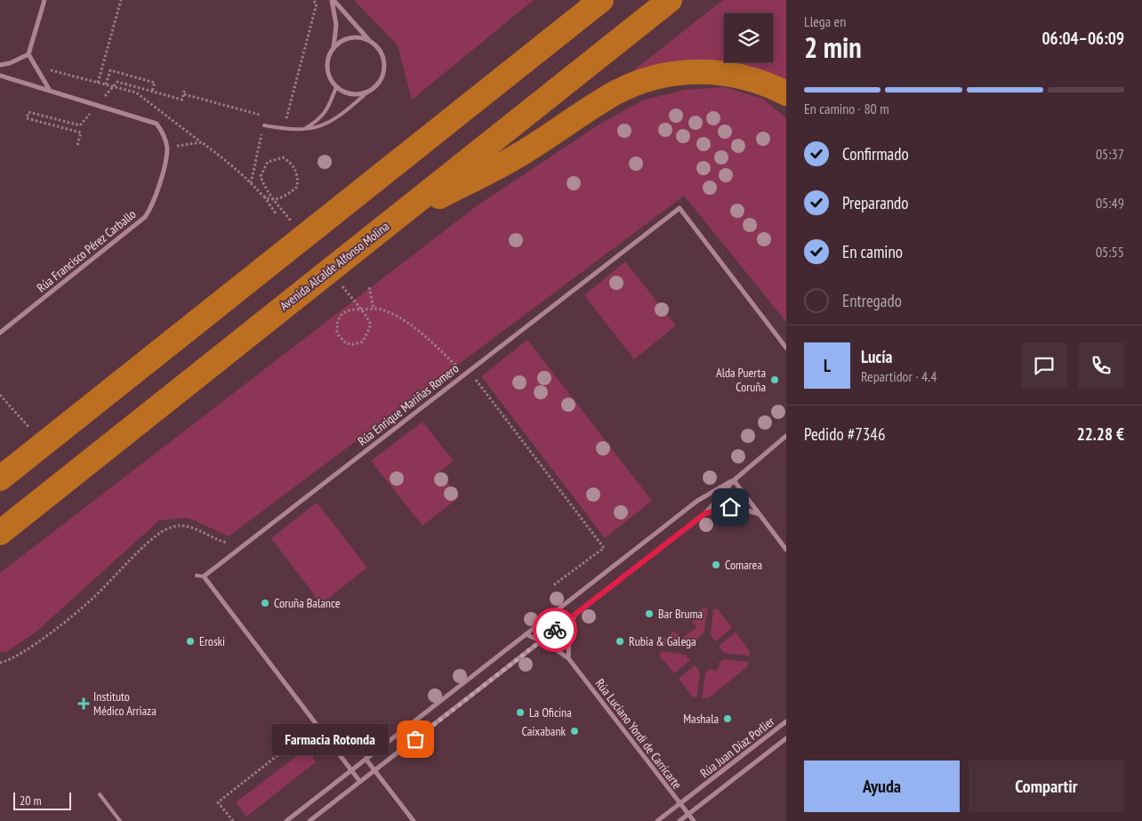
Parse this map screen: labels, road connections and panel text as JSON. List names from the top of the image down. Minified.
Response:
{"streets":{"highway":["Avenida Alcalde Alfonso Molina"],"street":["Rúa Francisco Pérez Carballo","Rúa Enrique Mariñas Romero","Rúa Luciano Yordi de Carricarte","Rúa Juan Díaz Porlier"]},"crossings":[["Rúa Luciano Yordi de Carricarte","Rúa Juan Díaz Porlier"]],"places":{"other":["Alda Puerta Coruña","Comarea","Coruña Balance","Bar Bruma","Eroski","Rubia & Galega","La Oficina","Mashala","Caixabank","Farmacia Rotonda"],"health":["Instituto Médico Arriaza"]},"scale_bar":"20 m","page":{"heading":["2 min","Llega en","06:04–06:09"],"panel":["Lucía","Repartidor · 4.4","Pedido #7346","22.28 €"],"bar":"En camino · 80 m","list":[["Confirmado","05:37"],["Preparando","05:49"],["En camino","05:55"],"Entregado"],"round":"L","bubble":"Farmacia Rotonda","buttons":["Ayuda","Compartir"],"scale":"20 m"}}
